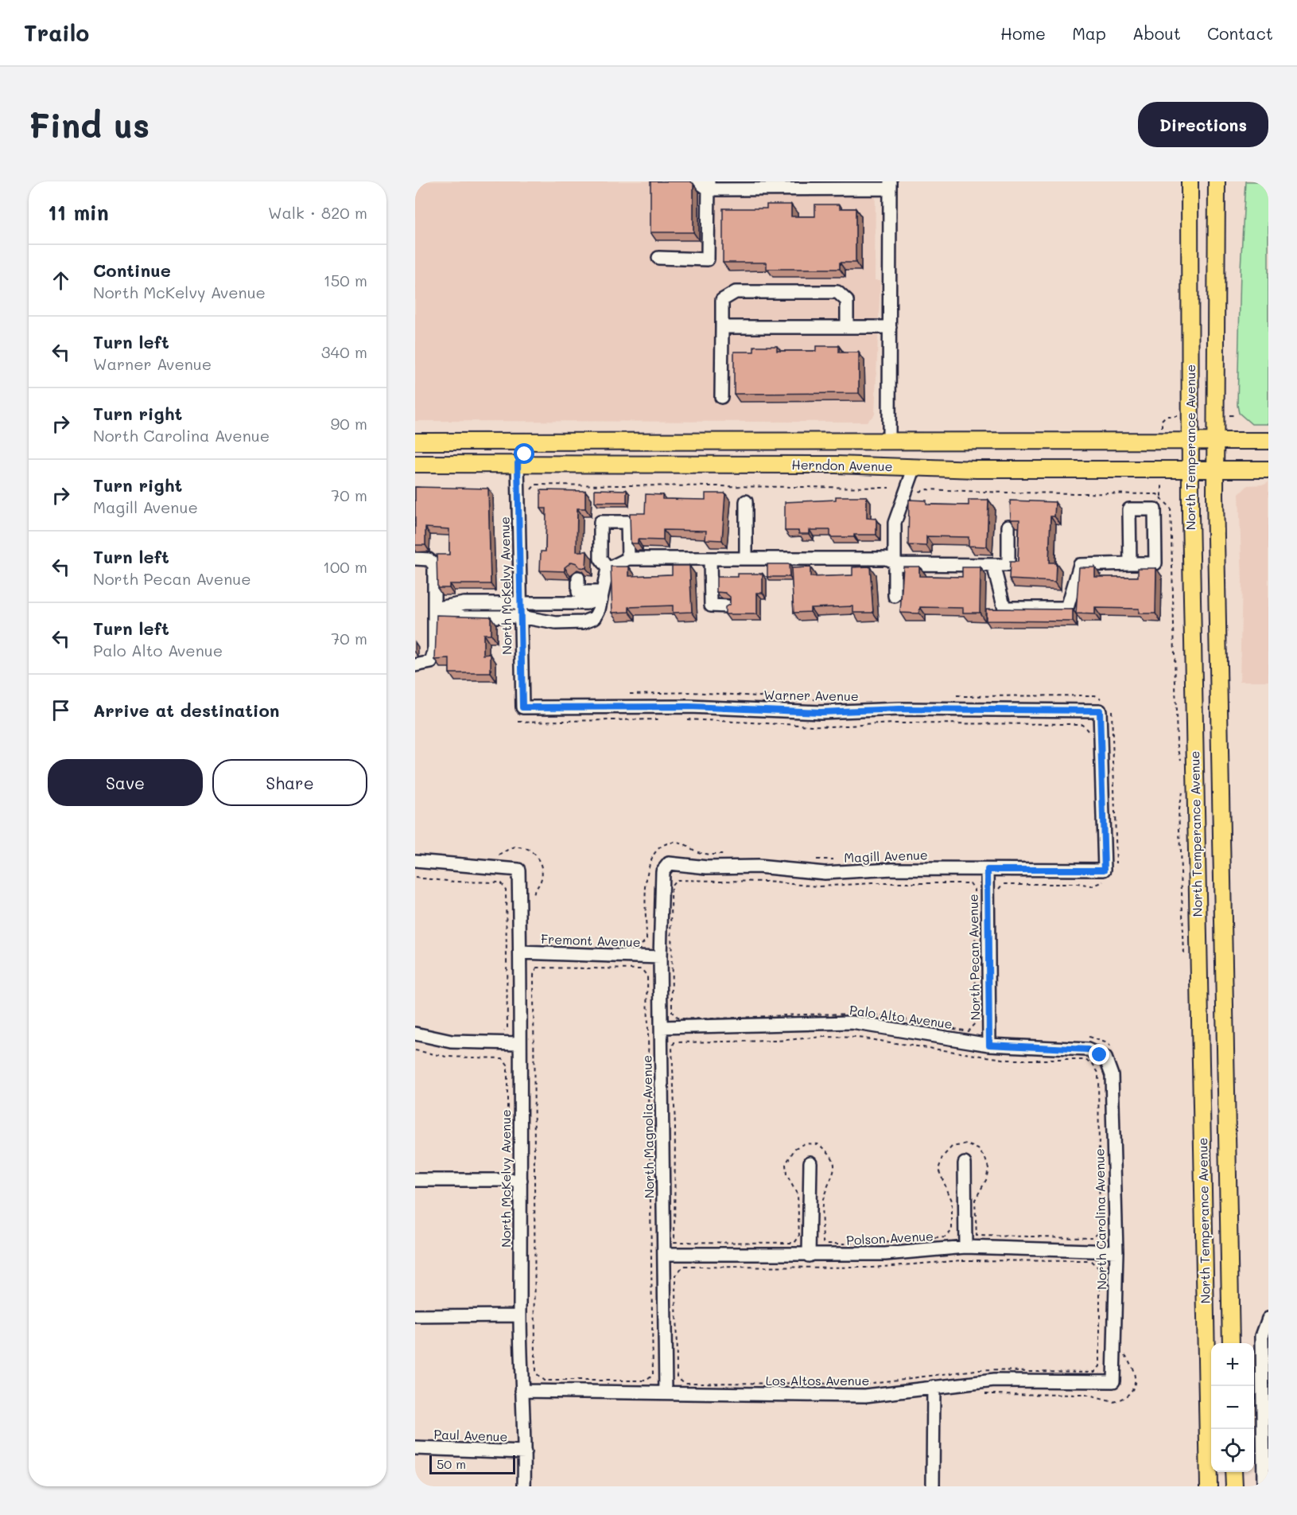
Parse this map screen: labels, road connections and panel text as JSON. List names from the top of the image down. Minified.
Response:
{"streets":{"main road":["North Temperance Avenue","Herndon Avenue"],"street":["North McKelvy Avenue","Warner Avenue","Magill Avenue","Fremont Avenue","North Pecan Avenue","Palo Alto Avenue","North Magnolia Avenue","North Carolina Avenue","Polson Avenue","Los Altos Avenue","Paul Avenue"]},"crossings":[["North Temperance Avenue","Herndon Avenue"],["Herndon Avenue","North McKelvy Avenue"],["North McKelvy Avenue","Warner Avenue"],["North McKelvy Avenue","Fremont Avenue"],["North McKelvy Avenue","Los Altos Avenue"],["North McKelvy Avenue","Paul Avenue"],["Warner Avenue","Magill Avenue"],["Magill Avenue","North Pecan Avenue"],["Magill Avenue","North Magnolia Avenue"],["Fremont Avenue","North Magnolia Avenue"],["North Pecan Avenue","Palo Alto Avenue"],["Palo Alto Avenue","North Magnolia Avenue"],["Palo Alto Avenue","North Carolina Avenue"],["North Magnolia Avenue","Polson Avenue"],["North Magnolia Avenue","Los Altos Avenue"],["North Carolina Avenue","Polson Avenue"],["North Carolina Avenue","Los Altos Avenue"]],"scale_bar":"50 m","page":{"header":"Trailo","nav":["Home","Map","About","Contact"],"buttons":["Directions",["Save","Share"]],"title":"Find us","heading":["11 min","Walk · 820 m"],"list":[["Continue","North McKelvy Avenue","150 m"],["Turn left","Warner Avenue","340 m"],["Turn right","North Carolina Avenue","90 m"],["Turn right","Magill Avenue","70 m"],["Turn left","North Pecan Avenue","100 m"],["Turn left","Palo Alto Avenue","70 m"],"Arrive at destination"],"map_buttons":["+","−"],"scale":"50 m"}}
